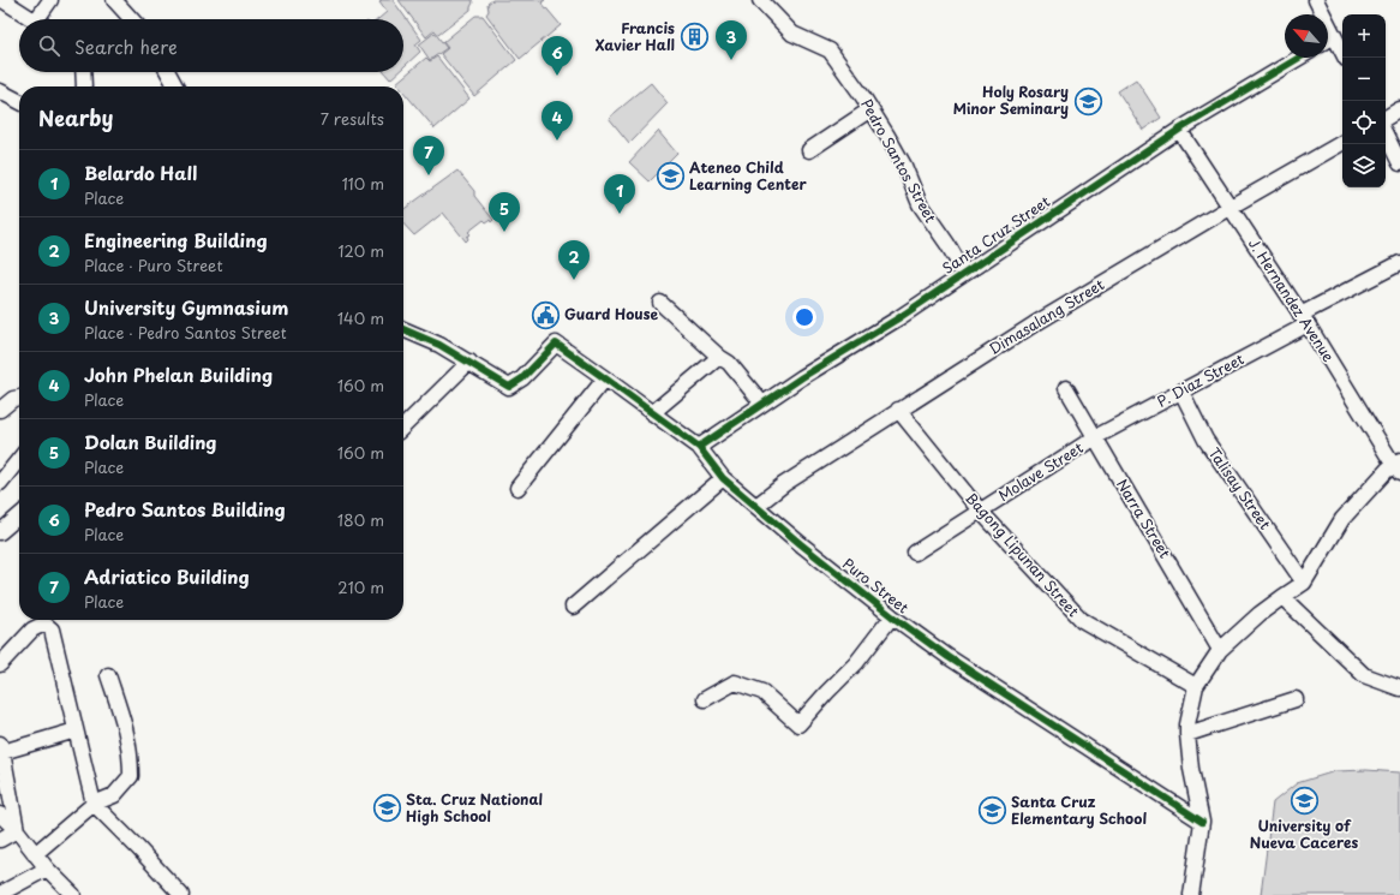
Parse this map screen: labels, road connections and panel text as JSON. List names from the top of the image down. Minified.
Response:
{"streets":{"street":["Pedro Santos Street","Santa Cruz Street","J. Hernandez Avenue","Dimasalang Street","P. Diaz Street","Molave Street","Talisay Street","Narra Street","Bagong Lipunan Street","Puro Street"]},"crossings":[["Pedro Santos Street","Santa Cruz Street"],["Santa Cruz Street","J. Hernandez Avenue"],["Santa Cruz Street","Puro Street"],["J. Hernandez Avenue","Dimasalang Street"],["J. Hernandez Avenue","P. Diaz Street"],["Dimasalang Street","Bagong Lipunan Street"],["Dimasalang Street","Puro Street"],["P. Diaz Street","Molave Street"],["P. Diaz Street","Talisay Street"],["P. Diaz Street","Narra Street"],["Molave Street","Narra Street"],["Molave Street","Bagong Lipunan Street"]],"places":{"building":["Francis Xavier Hall"],"school or university":["Holy Rosary Minor Seminary","Ateneo Child Learning Center","University of Nueva Caceres","Sta. Cruz National High School","Santa Cruz Elementary School"],"public building":["Guard House"]},"north":"top left","page":{"map_buttons":["+","−"],"search":"Search here","pins":["3","6","4","7","1","5","2"],"heading":["Nearby","7 results"],"list":[{"mark":"1","name":"Belardo Hall","note":"Place","value":"110 m"},{"mark":"2","name":"Engineering Building","note":"Place · Puro Street","value":"120 m"},{"mark":"3","name":"University Gymnasium","note":"Place · Pedro Santos Street","value":"140 m"},{"mark":"4","name":"John Phelan Building","note":"Place","value":"160 m"},{"mark":"5","name":"Dolan Building","note":"Place","value":"160 m"},{"mark":"6","name":"Pedro Santos Building","note":"Place","value":"180 m"},{"mark":"7","name":"Adriatico Building","note":"Place","value":"210 m"}]}}
